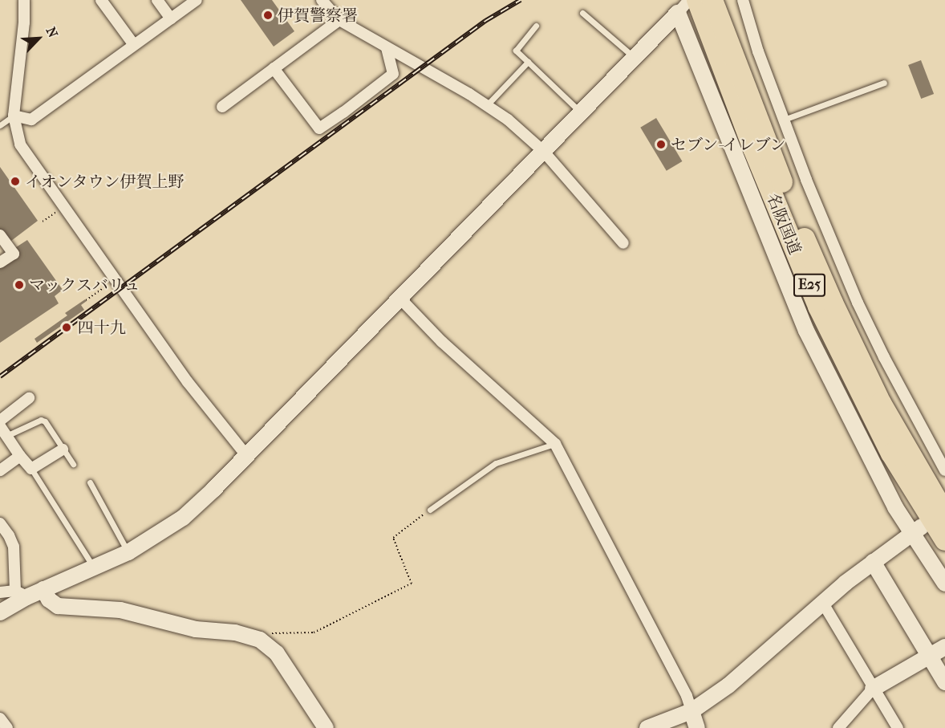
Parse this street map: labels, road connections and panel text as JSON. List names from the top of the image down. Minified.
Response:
{"streets":{"highway":["名阪国道","E25"]},"places":["伊賀警察署","セブン-イレブン","イオンタウン伊賀上野","マックスバリュ","四十九"],"north":"top right"}
